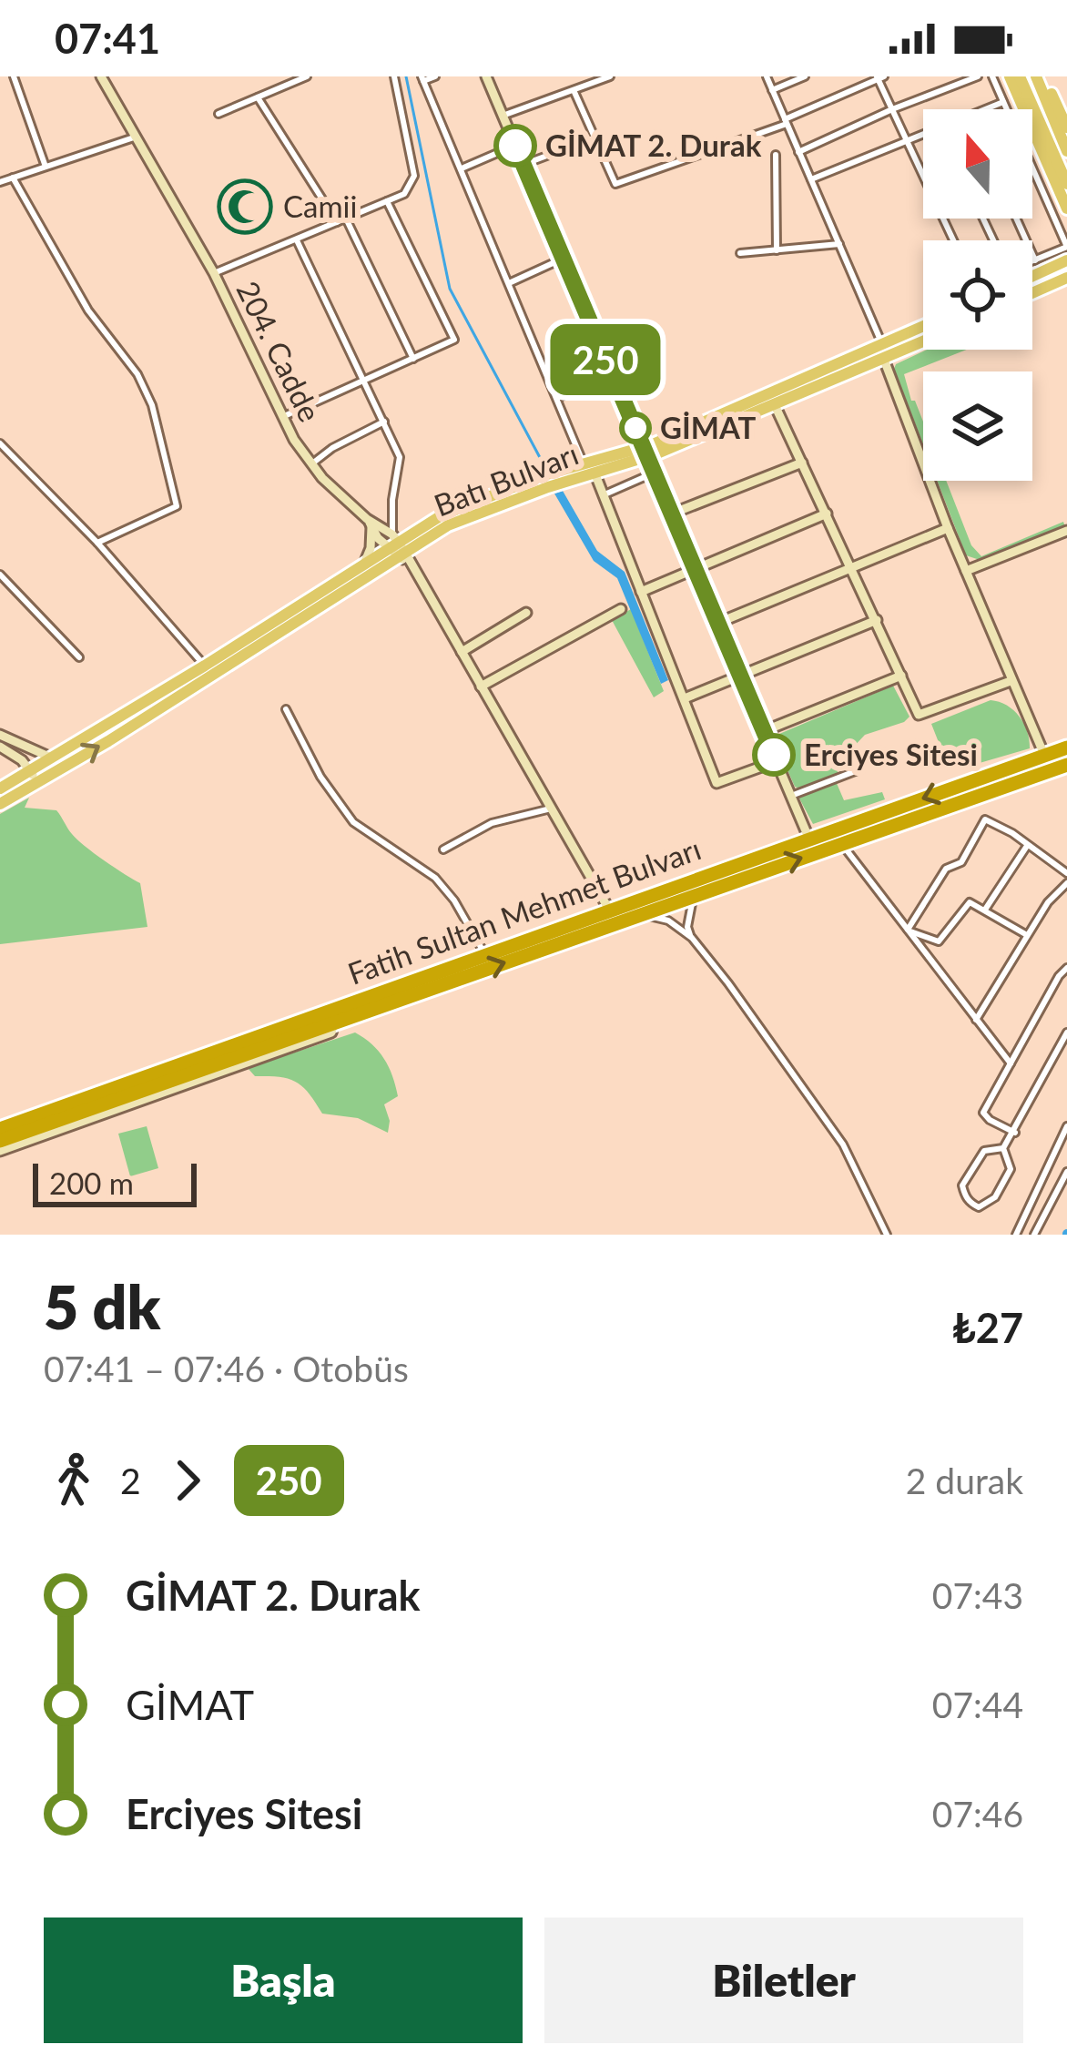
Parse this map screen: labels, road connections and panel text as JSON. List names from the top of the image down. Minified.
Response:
{"streets":{"highway":["Fatih Sultan Mehmet Bulvarı"],"main road":["Batı Bulvarı"],"street":["204. Cadde"]},"crossings":[["204. Cadde","Batı Bulvarı"],["204. Cadde","Fatih Sultan Mehmet Bulvarı"]],"places":{"other":["GİMAT 2. Durak","GİMAT","Erciyes Sitesi"],"mosque":["Camii"]},"lines":["bus line 250"],"scale_bar":"200 m","north":"top","page":{"status":"07:41","on_map":"250","scale":"200 m","heading":["5 dk","07:41 – 07:46 · Otobüs","₺27"],"legs":["2","250","2 durak"],"list":[{"name":"GİMAT 2. Durak","value":"07:43"},{"name":"GİMAT","value":"07:44"},{"name":"Erciyes Sitesi","value":"07:46"}],"buttons":["Başla","Biletler"]}}
